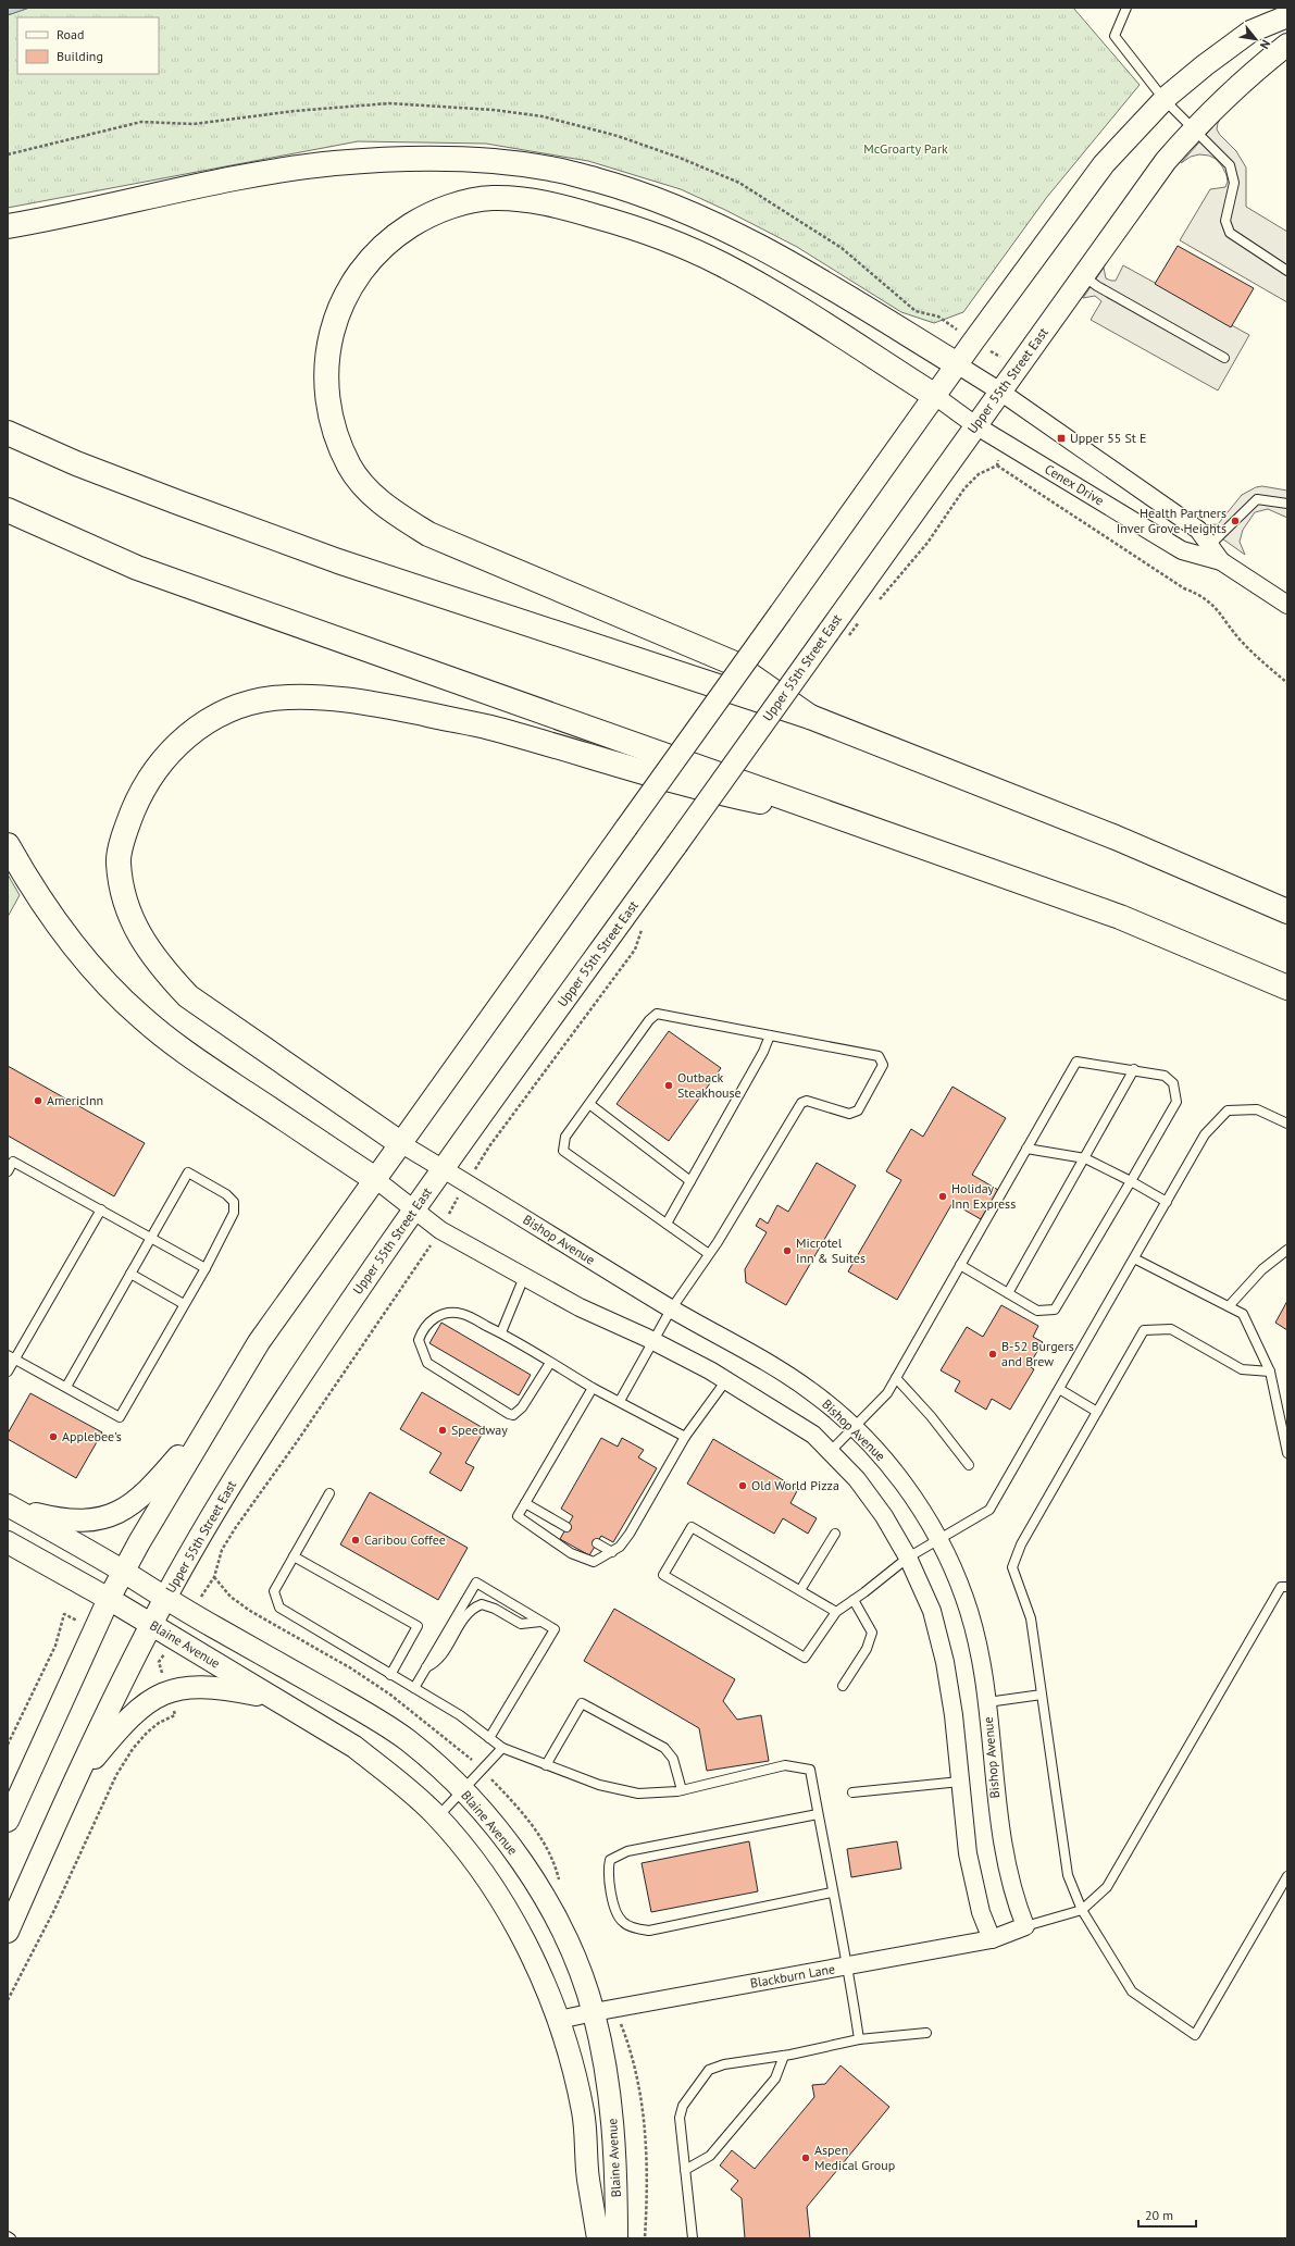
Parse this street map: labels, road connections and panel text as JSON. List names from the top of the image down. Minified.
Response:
{"streets":{"street":["Upper 55th Street East","Cenex Drive","Bishop Avenue","Blaine Avenue","Blackburn Lane"]},"crossings":[["Upper 55th Street East","Cenex Drive"],["Upper 55th Street East","Bishop Avenue"],["Upper 55th Street East","Blaine Avenue"],["Bishop Avenue","Blackburn Lane"],["Blaine Avenue","Blackburn Lane"]],"parks":["McGroarty Park"],"places":{"transit":["Upper 55 St E"],"other":["Health Partners Inver Grove Heights","Outback Steakhouse","AmericInn","Holiday Inn Express","Microtel Inn & Suites","B-52 Burgers and Brew","Speedway","Applebee's","Old World Pizza","Caribou Coffee","Aspen Medical Group"]},"legend":["Road","Building"],"scale_bar":"20 m","north":"bottom right"}
